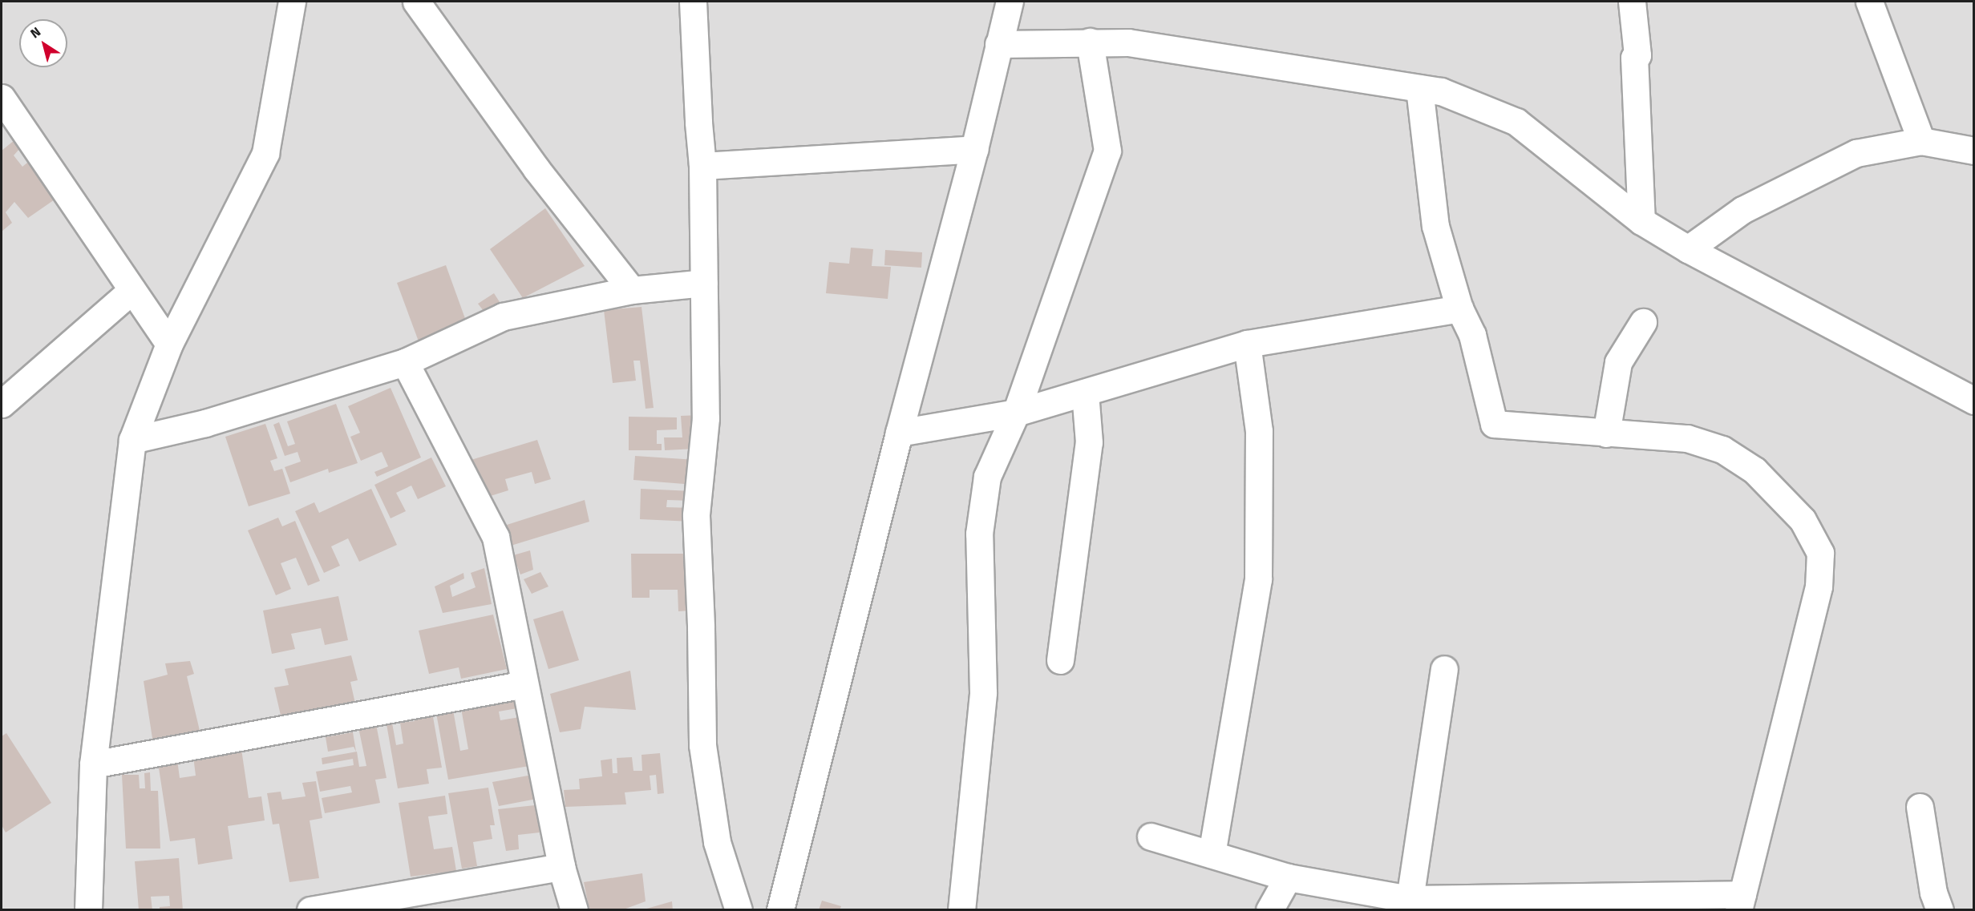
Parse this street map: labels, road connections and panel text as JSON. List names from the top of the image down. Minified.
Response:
{"north":"top left"}
